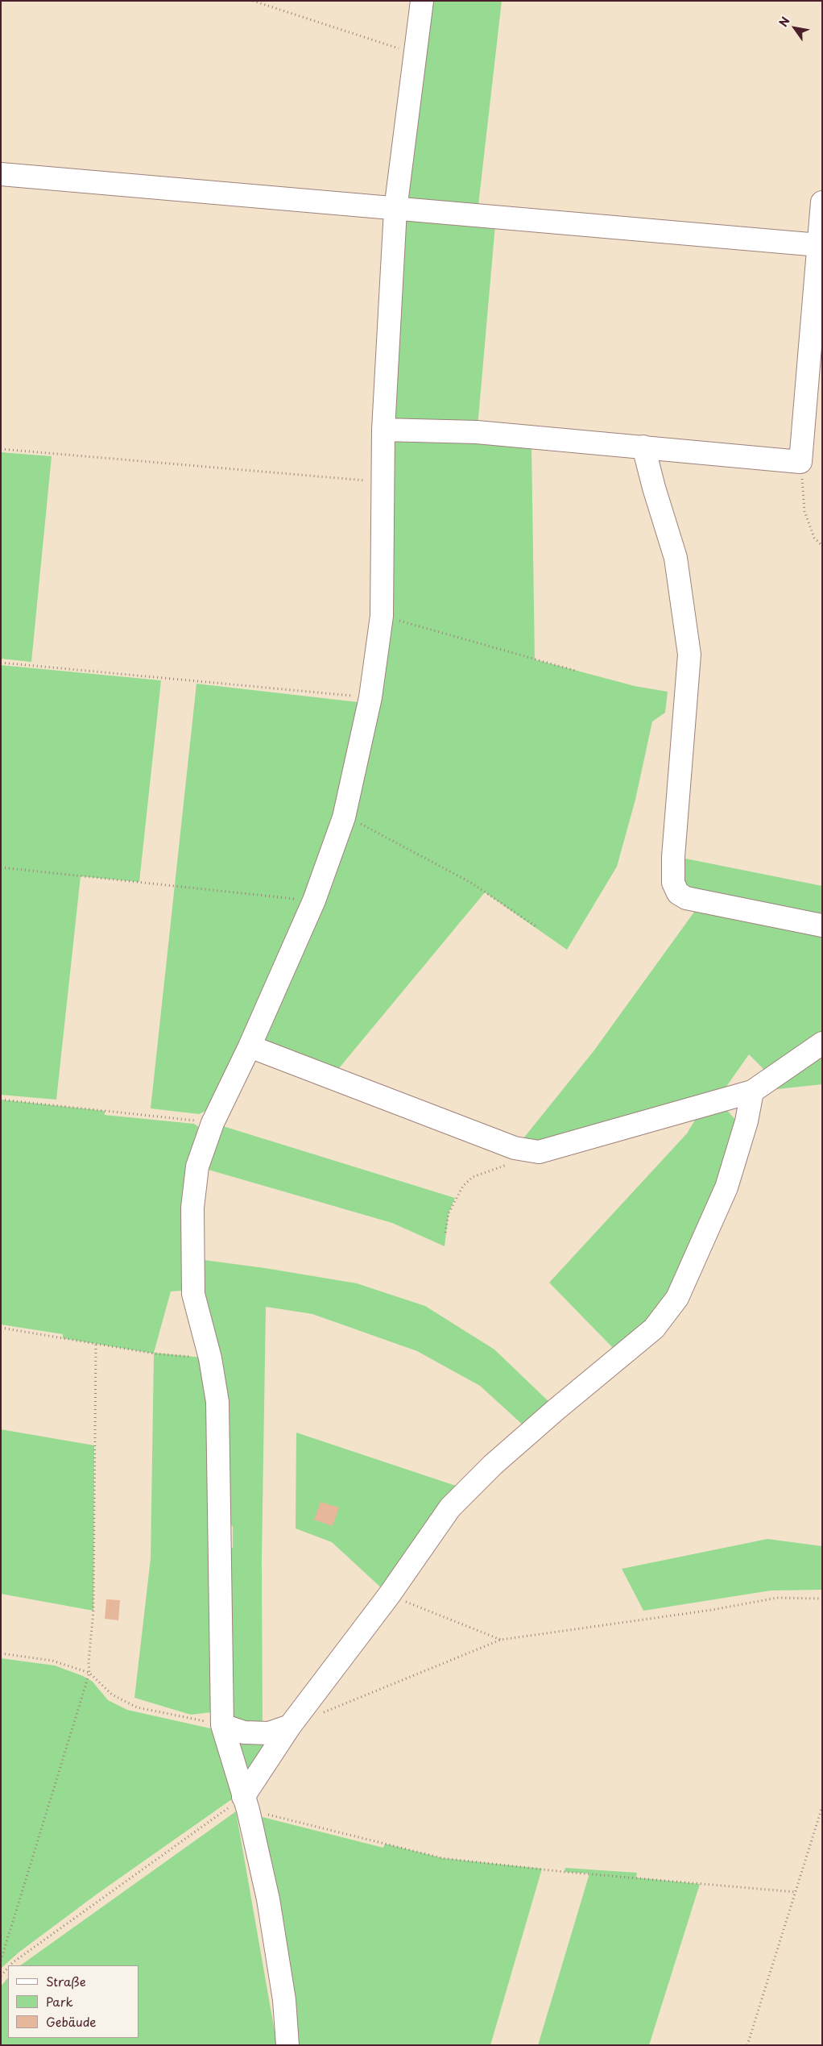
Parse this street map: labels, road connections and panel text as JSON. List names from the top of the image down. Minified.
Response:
{"legend":["Straße","Park","Gebäude"],"north":"top left"}
